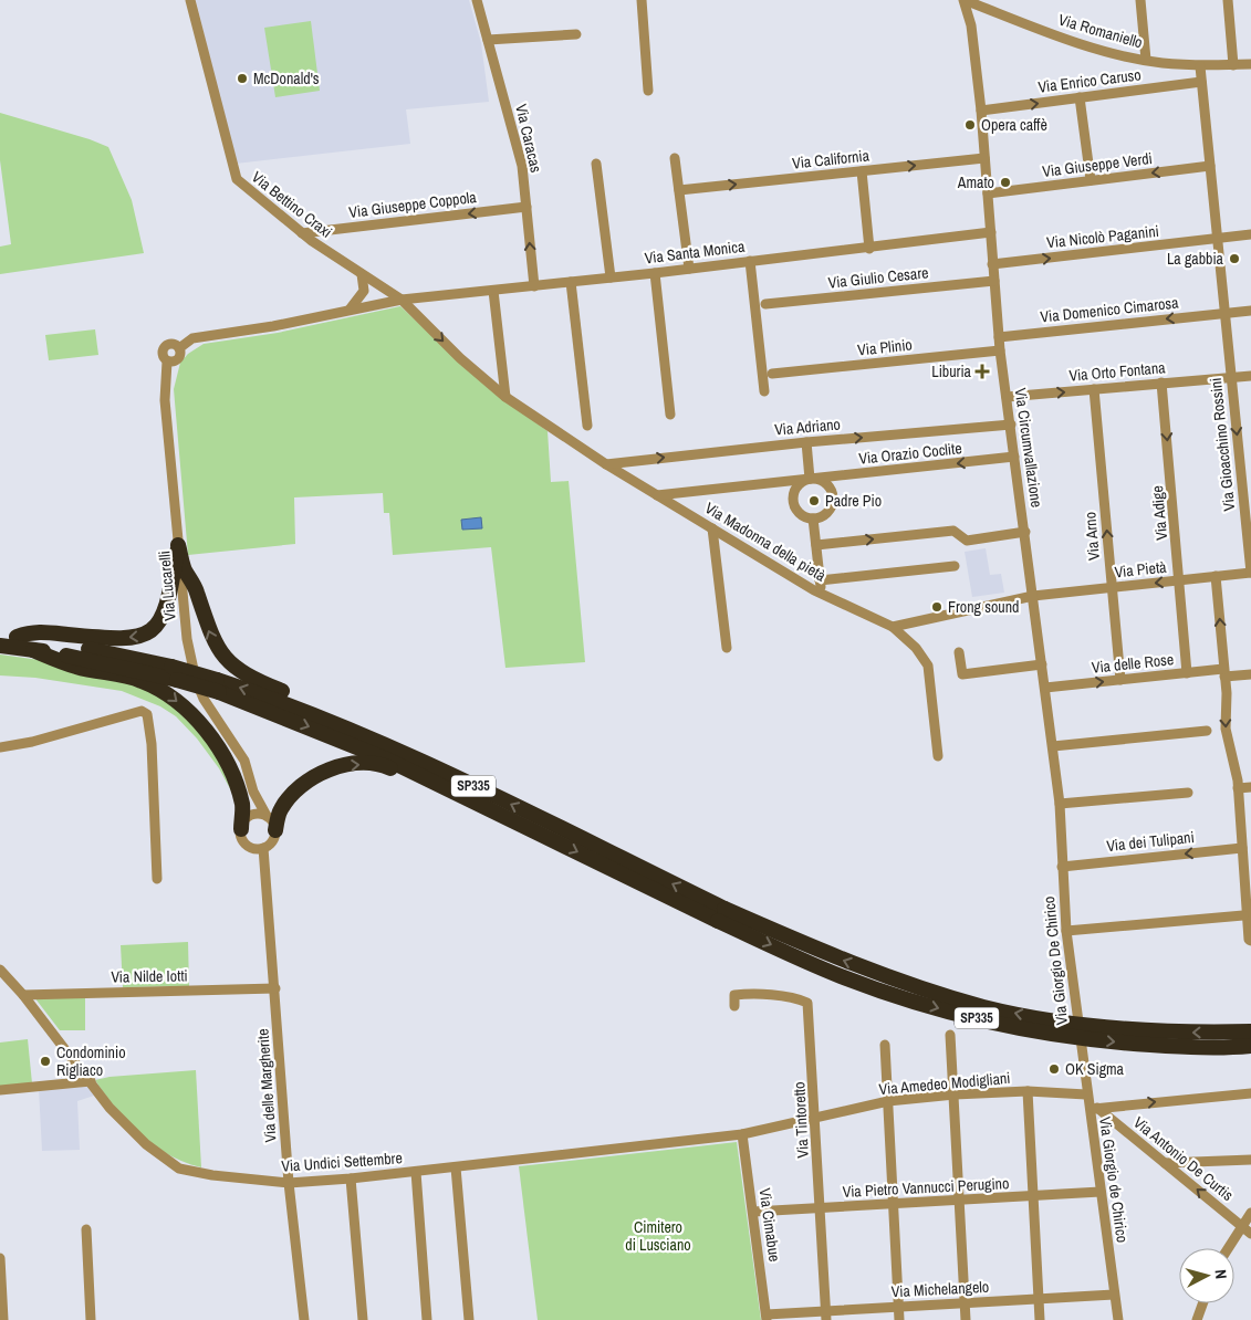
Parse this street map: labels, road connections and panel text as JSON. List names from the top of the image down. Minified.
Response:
{"streets":{"highway":["SP335"],"street":["Via Romaniello","Via Enrico Caruso","Via Caracas","Via California","Via Giuseppe Verdi","Via Bettino Craxi","Via Giuseppe Coppola","Via Nicolò Paganini","Via Santa Monica","Via Giulio Cesare","Via Domenico Cimarosa","Via Plinio","Via Orto Fontana","Via Adriano","Via Gioacchino Rossini","Via Circumvallazione","Via Orazio Coclite","Via Adige","Via Arno","Via Madonna della pietà","Via Pietà","Via Lucarelli","Via delle Rose","Via dei Tulipani","Via Giorgio De Chirico","Via Nilde Iotti","Via Amedeo Modigliani","Via delle Margherite","Via Tintoretto","Via Antonio De Curtis","Via Undici Settembre","Via Giorgio de Chirico","Via Pietro Vannucci Perugino","Via Cimabue","Via Michelangelo"]},"crossings":[["Via Romaniello","Via Gioacchino Rossini"],["Via Romaniello","Via Circumvallazione"],["Via Enrico Caruso","Via Gioacchino Rossini"],["Via Enrico Caruso","Via Circumvallazione"],["Via Caracas","Via Giuseppe Coppola"],["Via Caracas","Via Santa Monica"],["Via California","Via Circumvallazione"],["Via Giuseppe Verdi","Via Gioacchino Rossini"],["Via Giuseppe Verdi","Via Circumvallazione"],["Via Bettino Craxi","Via Giuseppe Coppola"],["Via Bettino Craxi","Via Santa Monica"],["Via Bettino Craxi","Via Madonna della pietà"],["Via Bettino Craxi","Via Lucarelli"],["Via Nicolò Paganini","Via Gioacchino Rossini"],["Via Nicolò Paganini","Via Circumvallazione"],["Via Santa Monica","Via Circumvallazione"],["Via Santa Monica","Via Lucarelli"],["Via Giulio Cesare","Via Circumvallazione"],["Via Domenico Cimarosa","Via Gioacchino Rossini"],["Via Domenico Cimarosa","Via Circumvallazione"],["Via Plinio","Via Circumvallazione"],["Via Orto Fontana","Via Gioacchino Rossini"],["Via Orto Fontana","Via Circumvallazione"],["Via Orto Fontana","Via Adige"],["Via Orto Fontana","Via Arno"],["Via Adriano","Via Circumvallazione"],["Via Adriano","Via Madonna della pietà"],["Via Gioacchino Rossini","Via Pietà"],["Via Circumvallazione","Via Orazio Coclite"],["Via Circumvallazione","Via Pietà"],["Via Circumvallazione","Via delle Rose"],["Via Circumvallazione","Via dei Tulipani"],["Via Circumvallazione","Via Giorgio De Chirico"],["Via Orazio Coclite","Via Madonna della pietà"],["Via Adige","Via Pietà"],["Via Adige","Via delle Rose"],["Via Arno","Via Pietà"],["Via Arno","Via delle Rose"],["Via Lucarelli","Via delle Margherite"],["Via dei Tulipani","Via Giorgio De Chirico"],["Via Giorgio De Chirico","Via Giorgio de Chirico"],["Via Nilde Iotti","Via delle Margherite"],["Via Nilde Iotti","Via Undici Settembre"],["Via Amedeo Modigliani","Via Tintoretto"],["Via Amedeo Modigliani","Via Undici Settembre"],["Via Amedeo Modigliani","Via Giorgio de Chirico"],["Via Amedeo Modigliani","Via Cimabue"],["Via delle Margherite","Via Undici Settembre"],["Via Tintoretto","Via Pietro Vannucci Perugino"],["Via Tintoretto","Via Michelangelo"],["Via Antonio De Curtis","Via Giorgio de Chirico"],["Via Undici Settembre","Via Cimabue"],["Via Giorgio de Chirico","Via Pietro Vannucci Perugino"],["Via Giorgio de Chirico","Via Michelangelo"],["Via Pietro Vannucci Perugino","Via Cimabue"],["Via Cimabue","Via Michelangelo"]],"one_way":["Via Enrico Caruso","Via California","Via Giuseppe Verdi","Via Giuseppe Coppola","Via Nicolò Paganini","Via Domenico Cimarosa","Via Orto Fontana","Via Adriano","Via Gioacchino Rossini","Via Adige","Via Arno","Via Antonio De Curtis"],"parks":["Cimitero di Lusciano"],"places":{"other":["McDonald's","Opera caffè","Amato","La gabbia","Padre Pio","Frong sound","Condominio Rigliaco","OK Sigma"],"health":["Liburia"]},"north":"right"}
